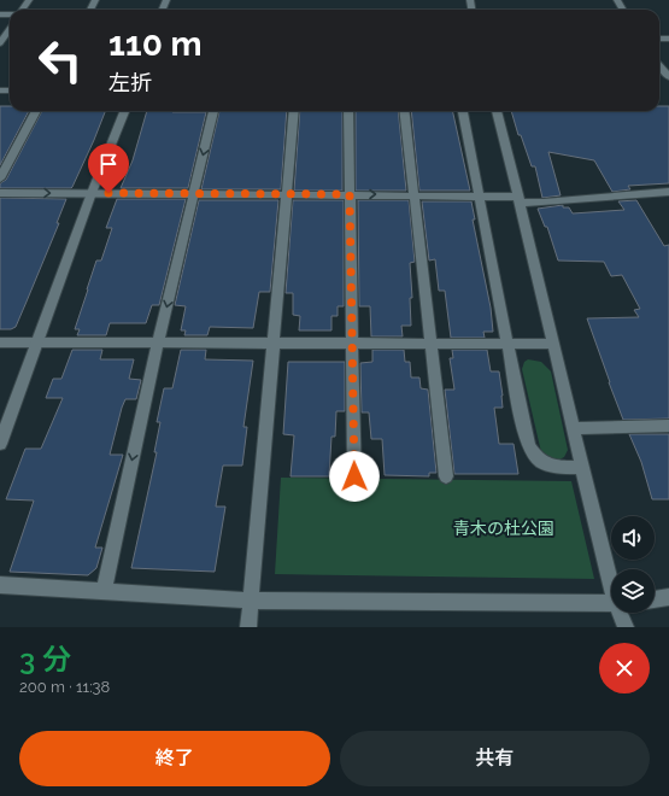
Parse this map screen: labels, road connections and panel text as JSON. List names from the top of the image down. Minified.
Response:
{"parks":["青木の杜公園"],"page":{"turn":["110 m","左折"],"heading":["3 分","200 m · 11:38"],"buttons":["終了","共有"]}}
